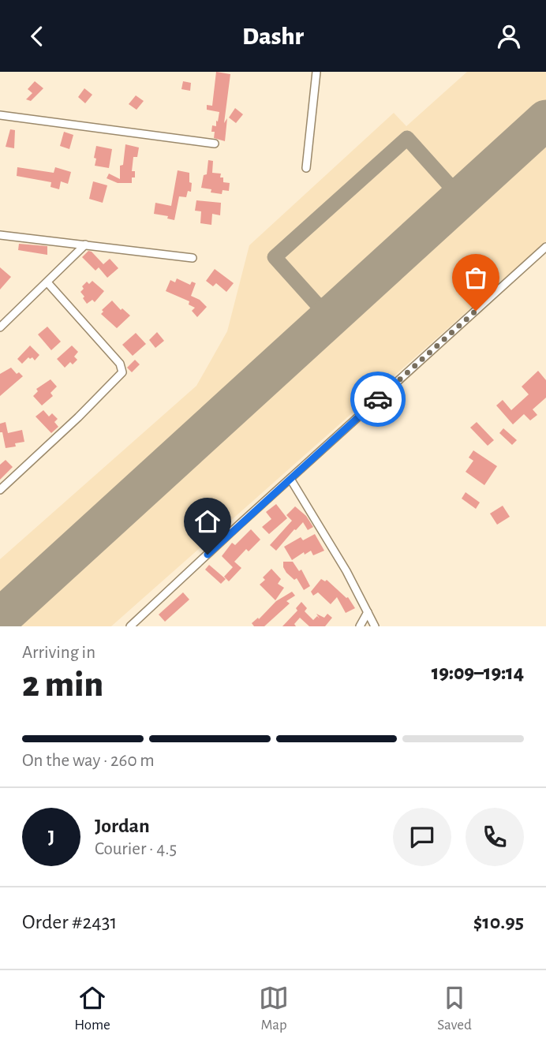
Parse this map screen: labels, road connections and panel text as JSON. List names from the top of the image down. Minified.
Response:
{"page":{"header":"Dashr","heading":["2 min","Arriving in","19:09–19:14"],"panel":["Jordan","Courier · 4.5","Order #2431","$10.95"],"bar":"On the way · 260 m","round":"J","tabs":["Home","Map","Saved"]}}
